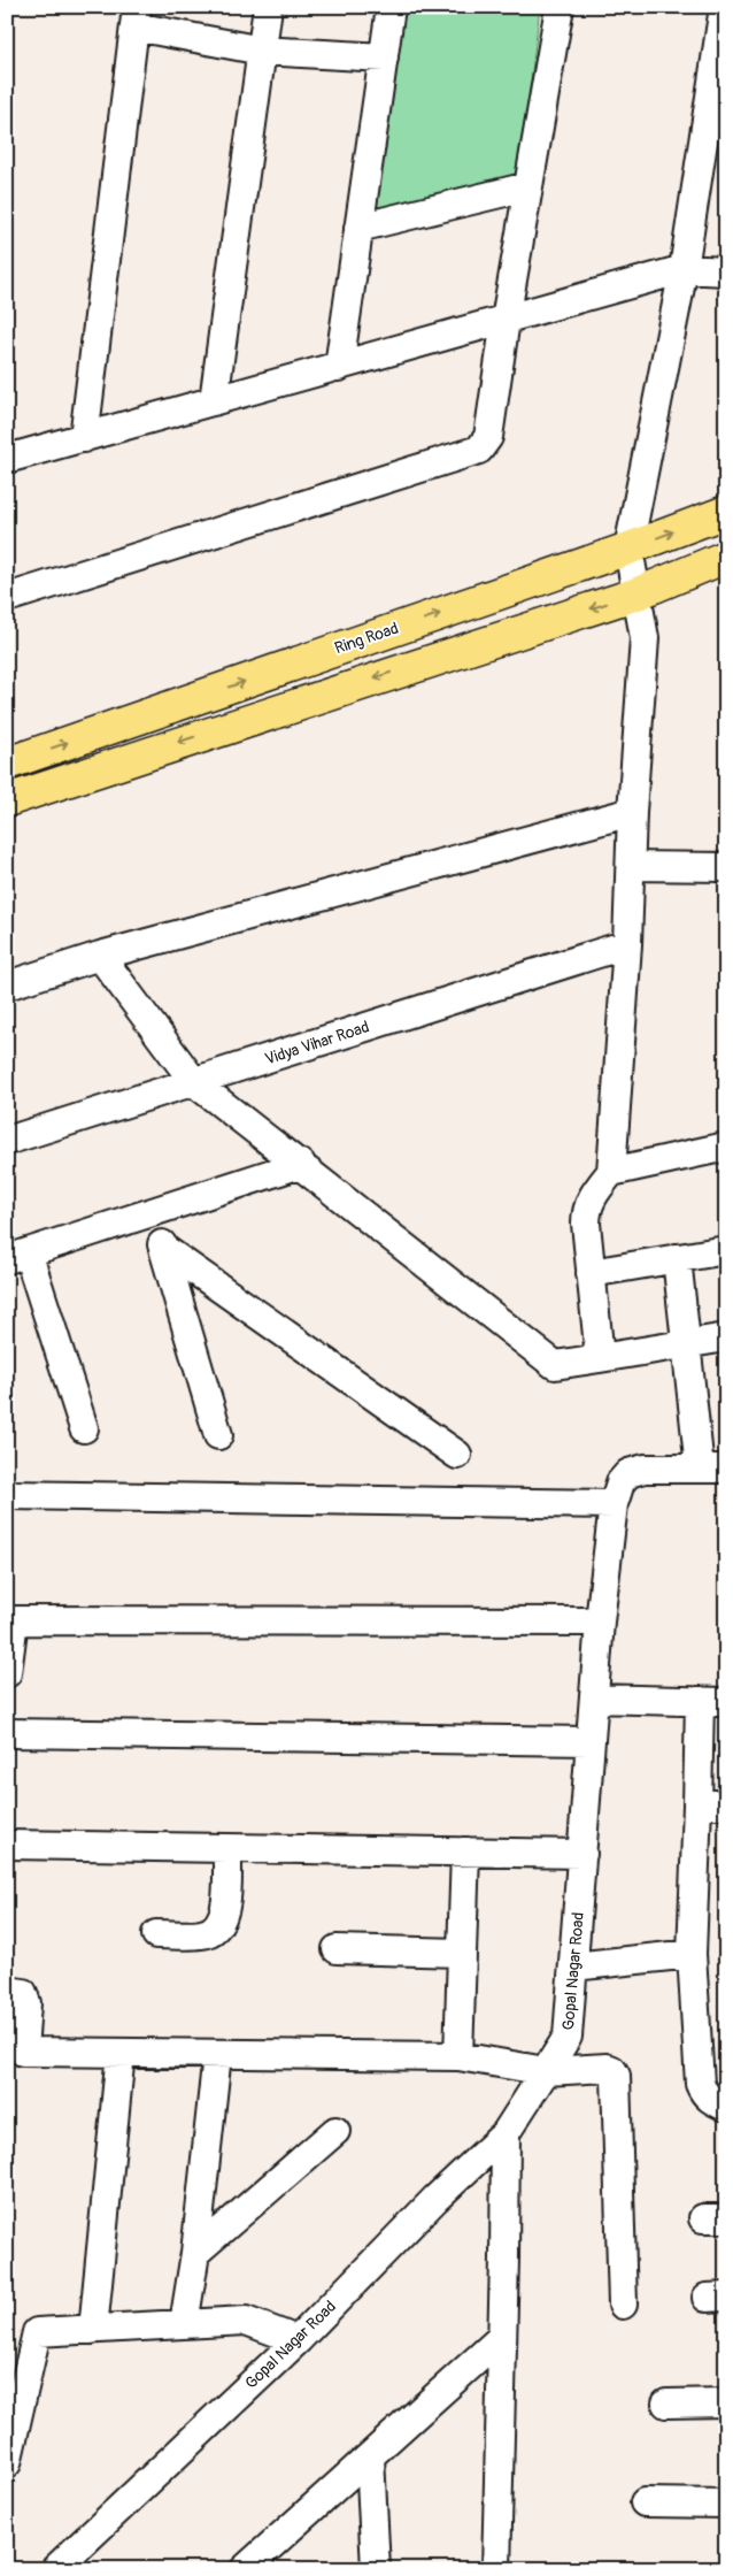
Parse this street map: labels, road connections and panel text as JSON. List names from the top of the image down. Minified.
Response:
{"streets":{"main road":["Ring Road"],"street":["Vidya Vihar Road","Gopal Nagar Road"]}}
